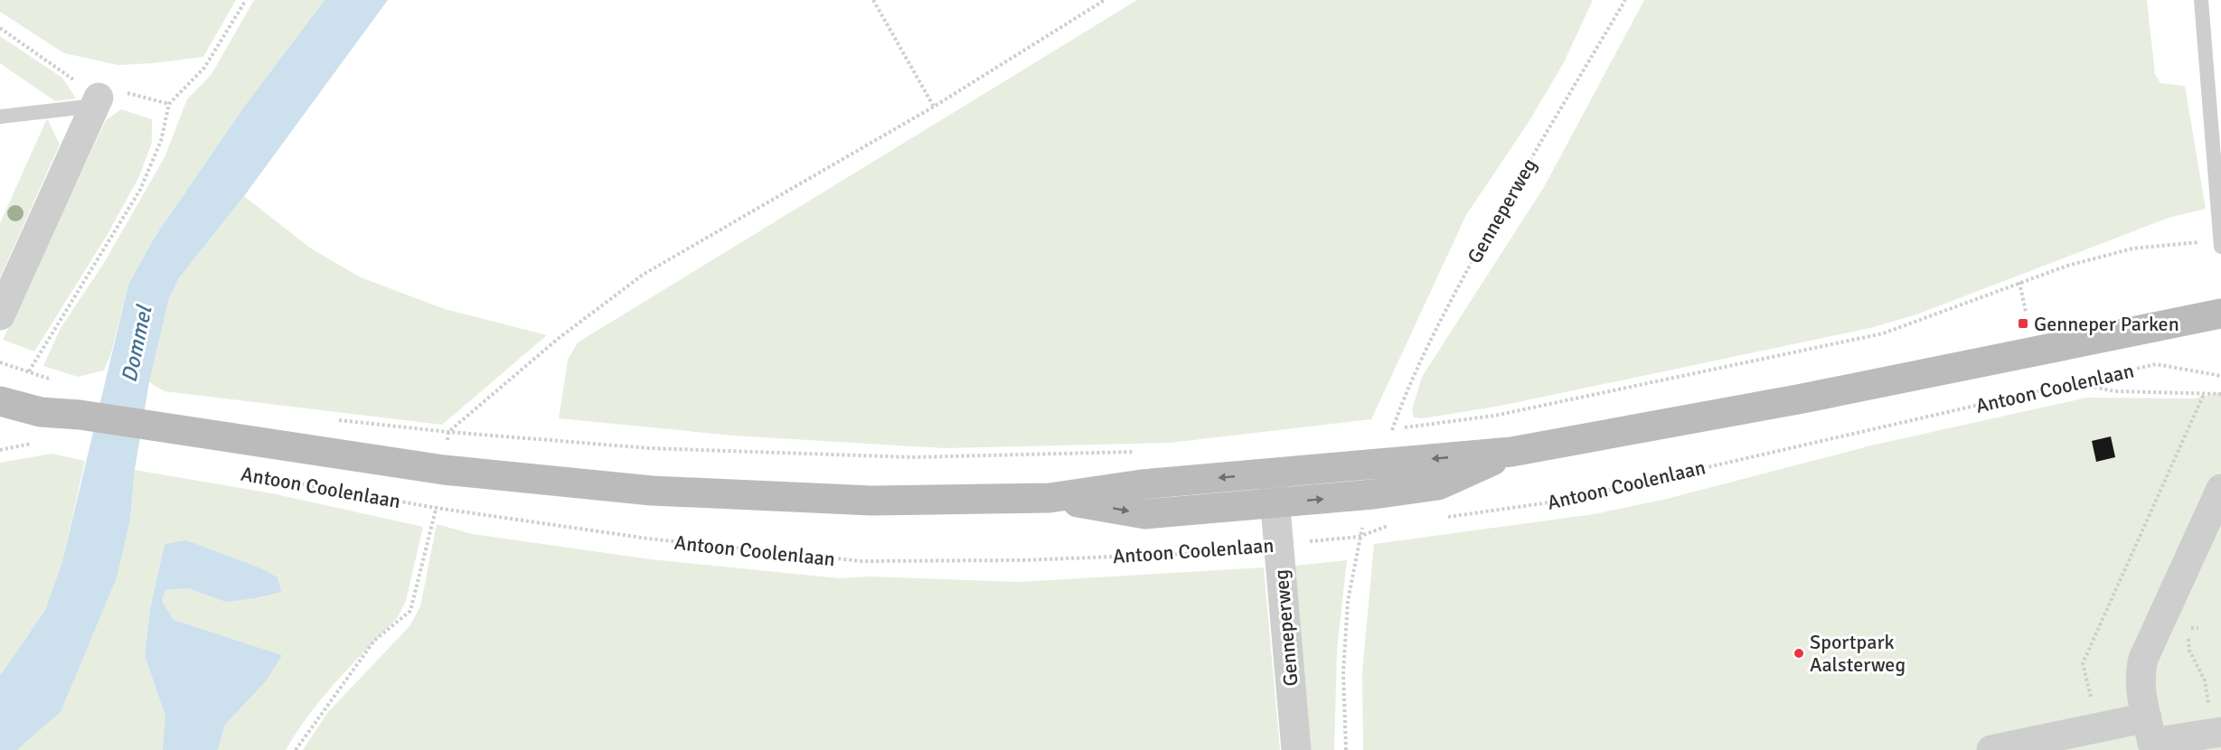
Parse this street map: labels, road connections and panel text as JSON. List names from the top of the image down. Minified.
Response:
{"streets":{"main road":["Antoon Coolenlaan"],"street":["Genneperweg"]},"crossings":[["Genneperweg","Antoon Coolenlaan"]],"water":["Dommel"],"places":{"transit":["Genneper Parken"],"other":["Sportpark Aalsterweg"]}}
